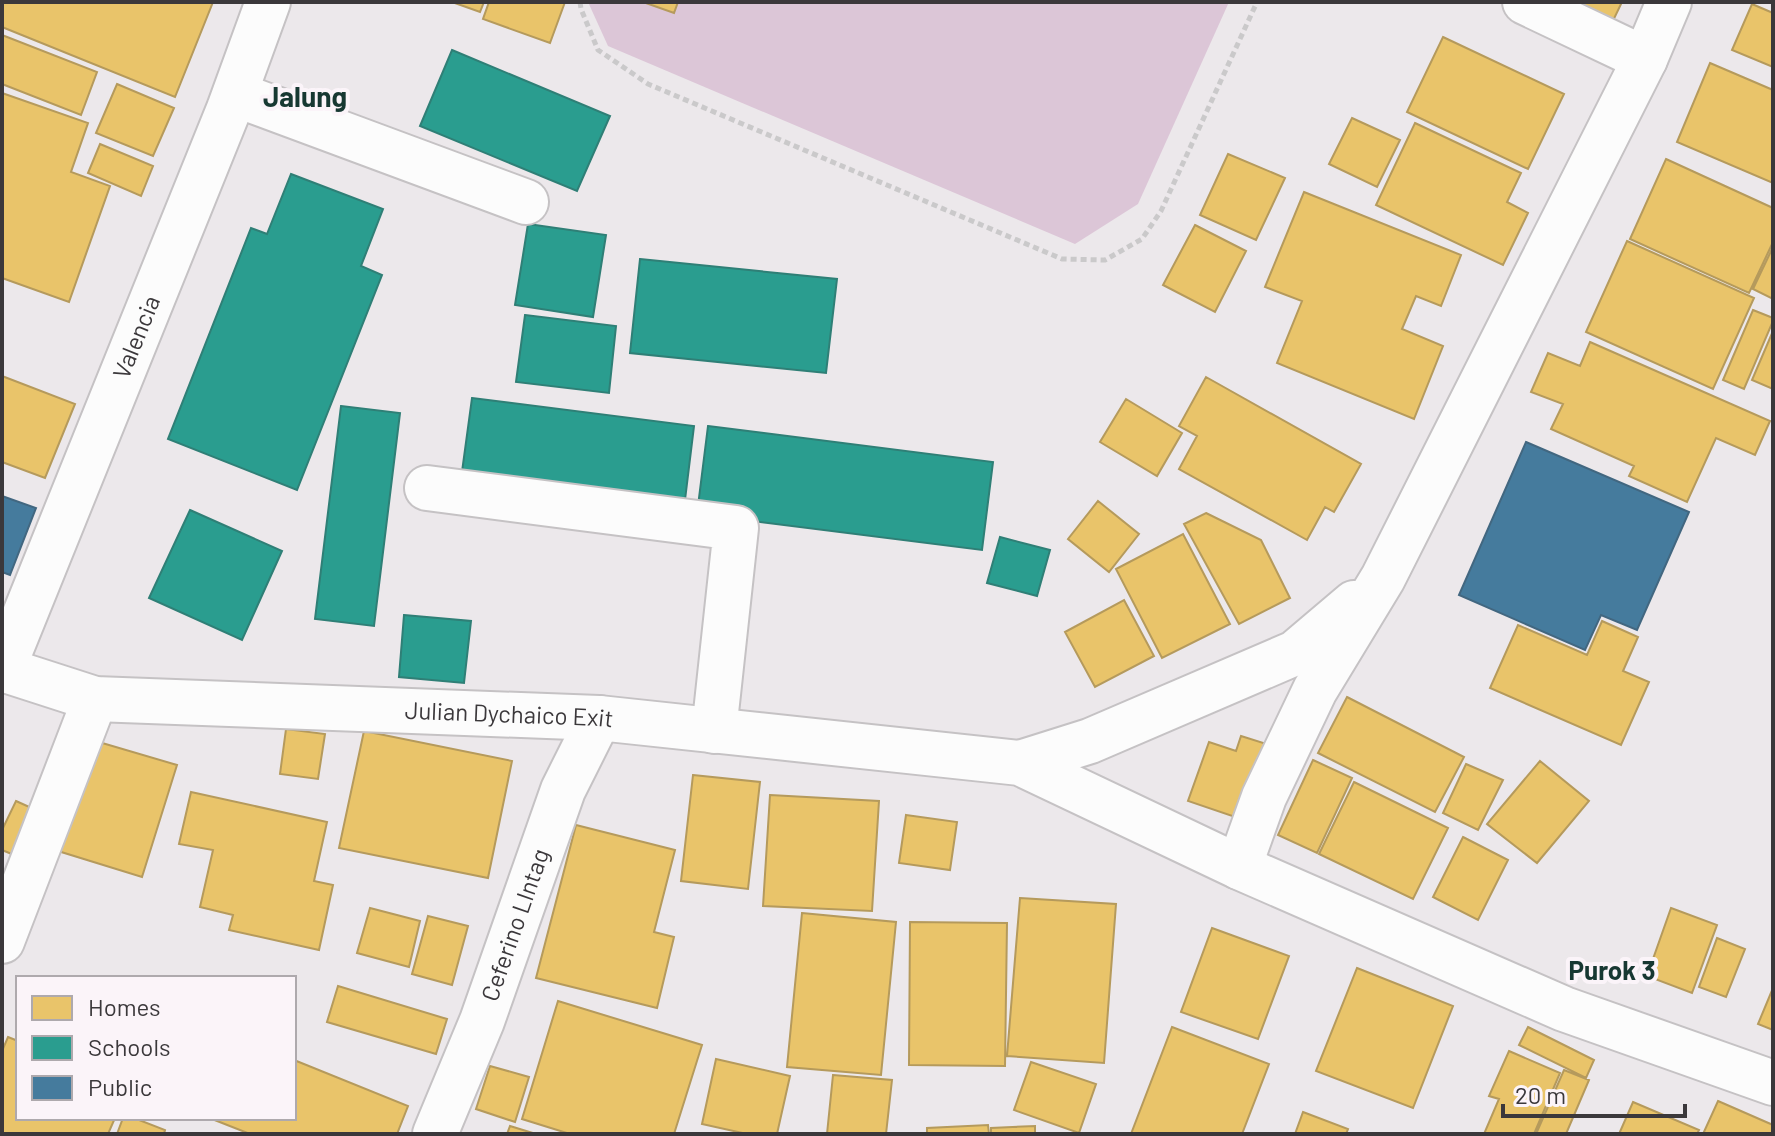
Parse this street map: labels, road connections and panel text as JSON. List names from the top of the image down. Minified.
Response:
{"streets":{"street":["Valencia","Julian Dychaico Exit","Ceferino LIntag"]},"crossings":[["Valencia","Julian Dychaico Exit"],["Julian Dychaico Exit","Ceferino LIntag"]],"districts":["Jalung","Purok 3"],"legend":["Homes","Schools","Public"],"scale_bar":"20 m"}
